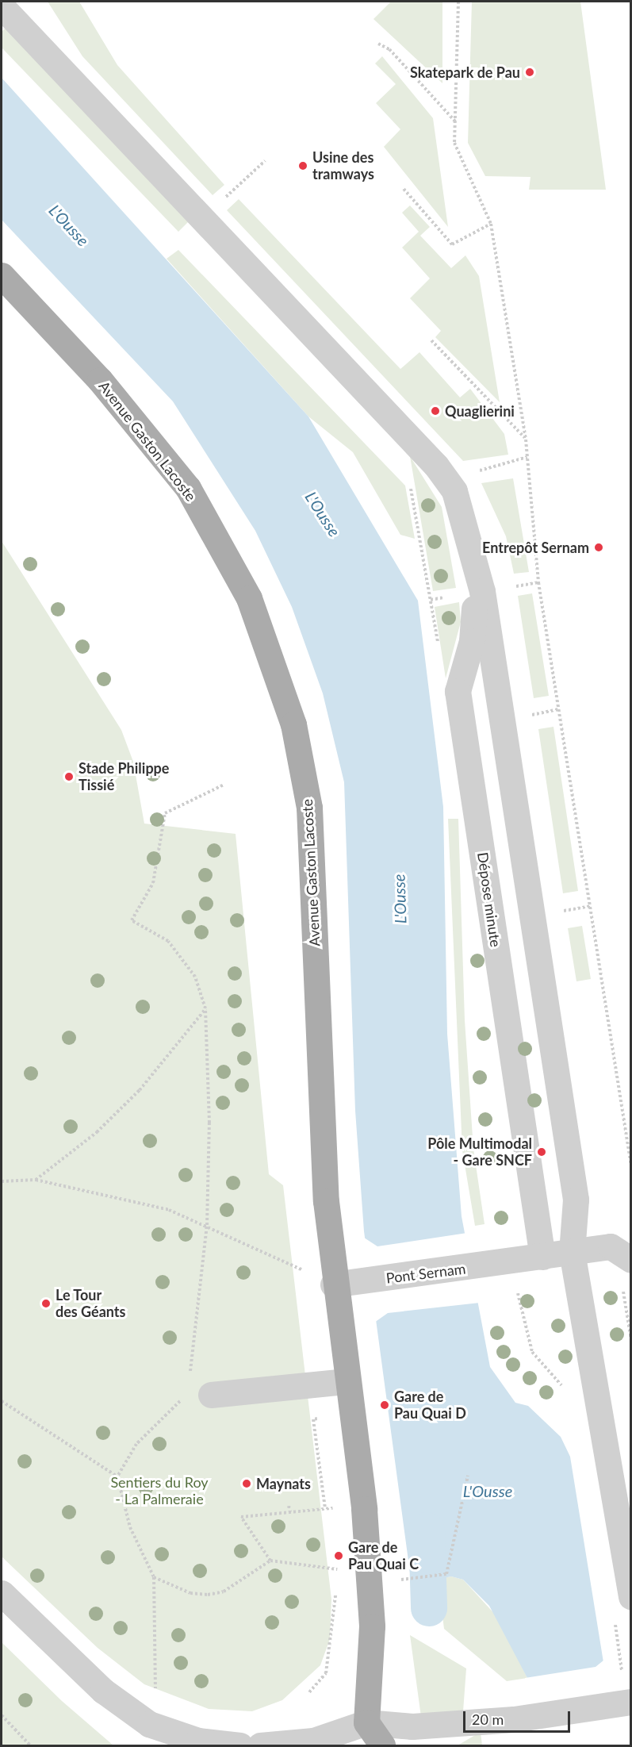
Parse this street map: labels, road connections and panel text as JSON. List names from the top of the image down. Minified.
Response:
{"streets":{"main road":["Avenue Gaston Lacoste"],"street":["Dépose minute","Pont Sernam"]},"crossings":[["Avenue Gaston Lacoste","Pont Sernam"],["Dépose minute","Pont Sernam"]],"water":["L'Ousse"],"parks":["Sentiers du Roy - La Palmeraie"],"places":["Skatepark de Pau","Usine des tramways","Quaglierini","Entrepôt Sernam","Stade Philippe Tissié","Pôle Multimodal - Gare SNCF","Le Tour des Géants","Gare de Pau Quai D","Maynats","Gare de Pau Quai C"],"scale_bar":"20 m"}
